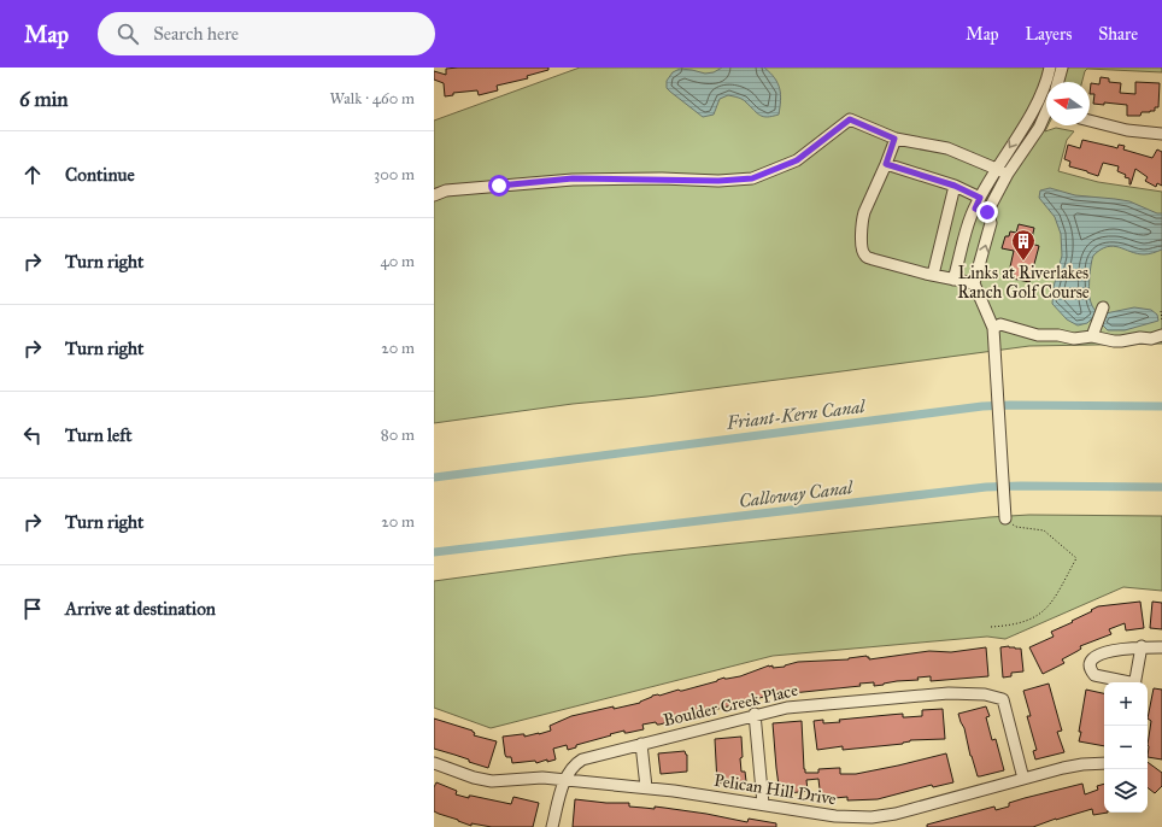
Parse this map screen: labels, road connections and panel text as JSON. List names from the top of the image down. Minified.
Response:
{"streets":{"street":["Boulder Creek Place","Pelican Hill Drive"]},"crossings":[["Boulder Creek Place","Pelican Hill Drive"]],"water":["Friant-Kern Canal","Calloway Canal"],"places":{"building":["Links at Riverlakes Ranch Golf Course"]},"north":"left","page":{"header":"Map","search":"Search here","nav":["Map","Layers","Share"],"heading":["6 min","Walk · 460 m"],"list":[["Continue","300 m"],["Turn right","40 m"],["Turn right","20 m"],["Turn left","80 m"],["Turn right","20 m"],"Arrive at destination"],"map_buttons":["+","−"]}}
